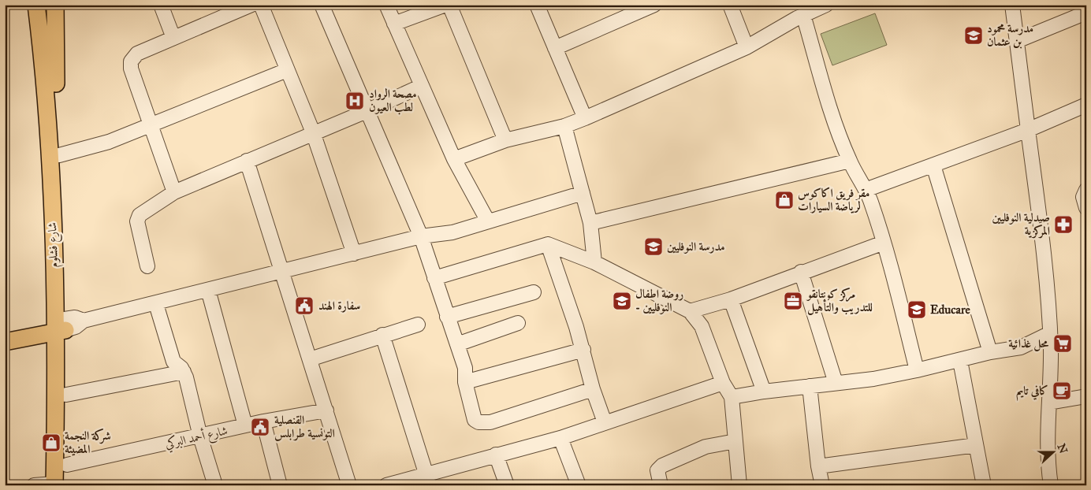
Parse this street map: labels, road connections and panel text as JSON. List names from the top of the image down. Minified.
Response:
{"streets":{"main road":["شارع فشلوم"],"street":["شارع أحمد البركي"]},"crossings":[["شارع فشلوم","شارع أحمد البركي"]],"places":{"school or university":["مدرسة محمود بن عثمان","مدرسة النوفليين","روضة اطفال - النوفليين","Educare"],"hospital":["مصحة الرواد لطب العيون"],"shop":["مقر فريق اكاكوس لرياضة السيارات","شركة النجمة المضيئة"],"pharmacy":["صيدلية النوفليين المركزية"],"office":["مركز كونتانقو للتدريب والتأهيل"],"public building":["سفارة الهند","القنصلية التونسية طرابلس"],"supermarket":["محل غذائية"],"cafe":["كافي تايم"]},"north":"right"}
